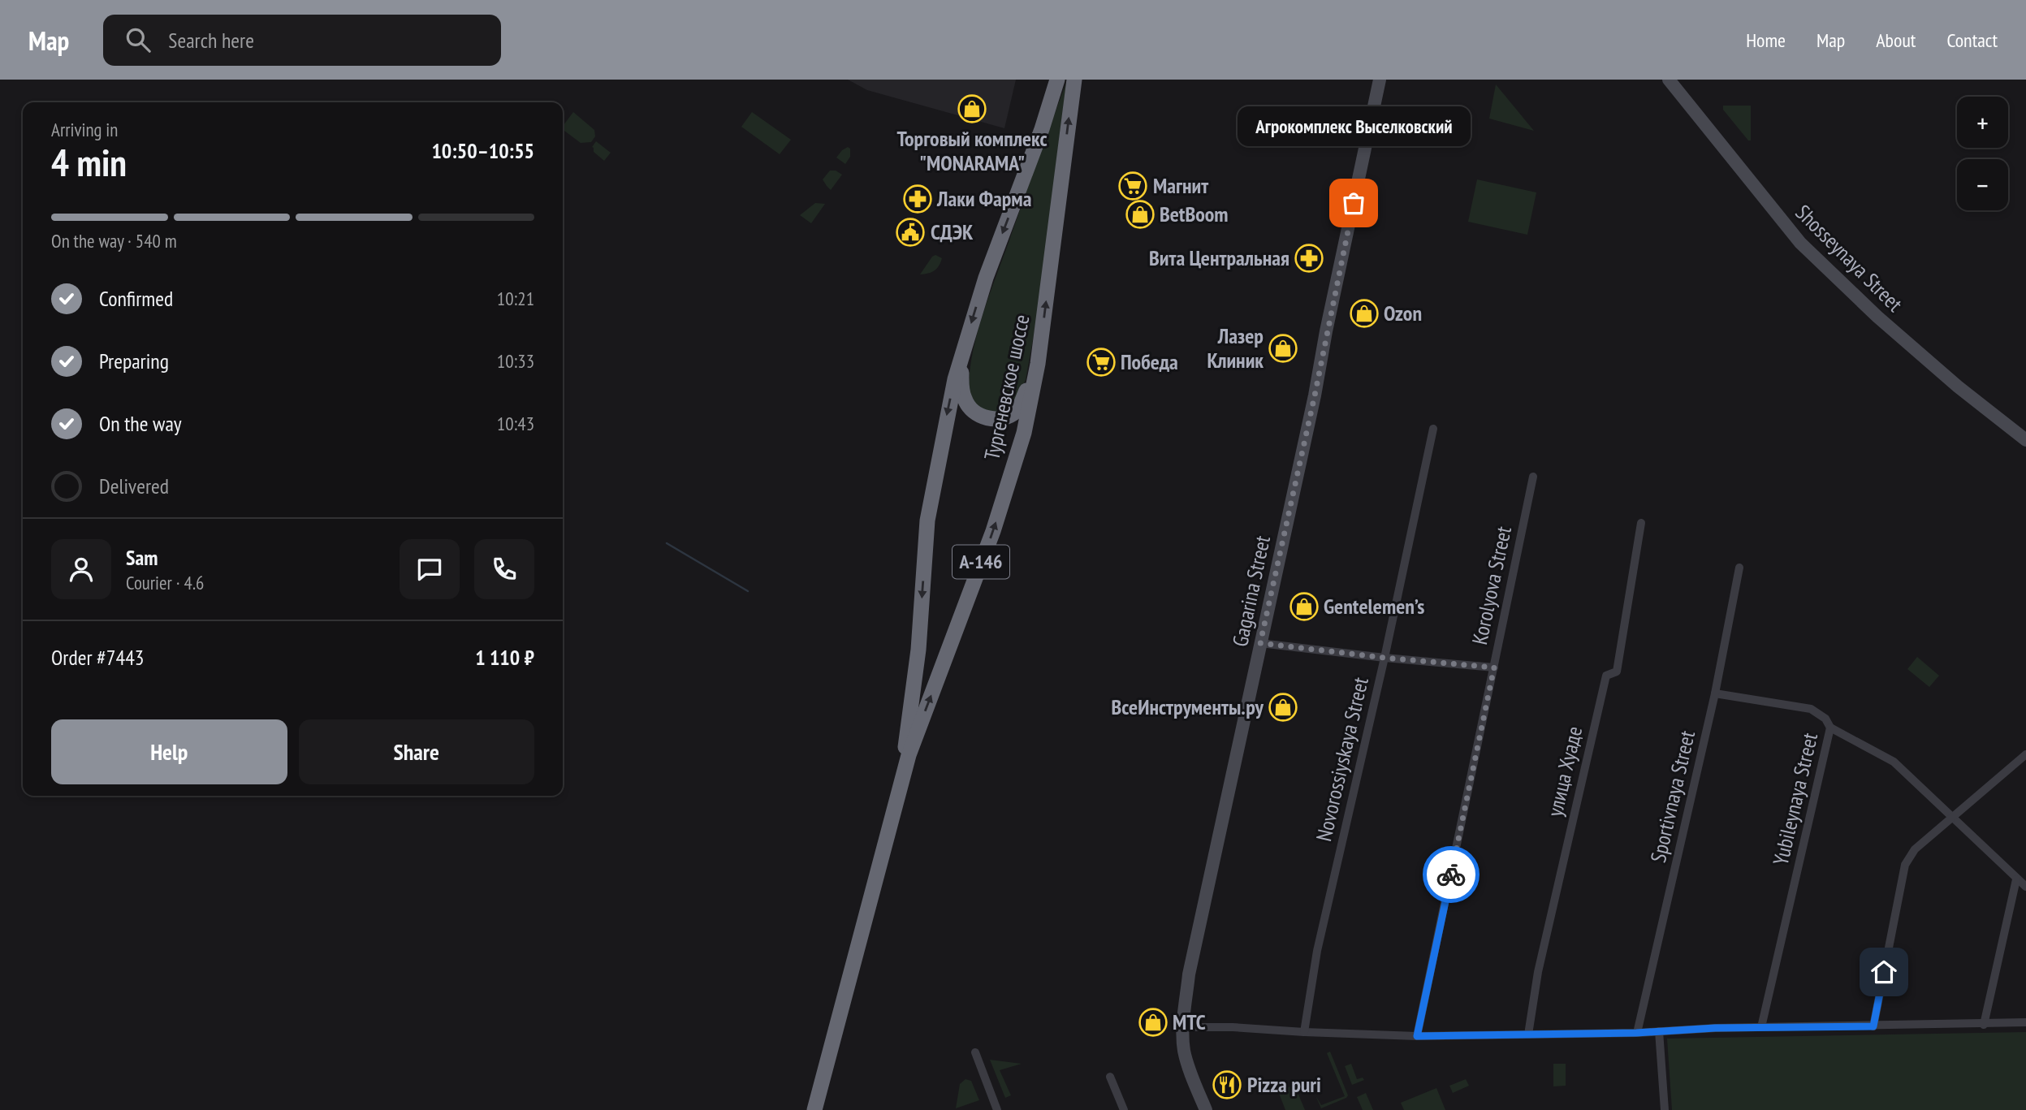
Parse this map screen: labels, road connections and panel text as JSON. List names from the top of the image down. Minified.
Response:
{"streets":{"highway":["Тургеневское шоссе","А-146"],"street":["Shosseynaya Street","Korolyova Street","Gagarina Street","Novorossiyskaya Street","улица Хуаде","Sportivnaya Street","Yubileynaya Street"]},"crossings":[["Тургеневское шоссе","А-146"]],"places":{"shop":["Торговый комплекс \"MONARAMA\"","BetBoom","Ozon","Лазер Клиник","Gentelemen’s","ВсеИнструменты.ру","МТС"],"supermarket":["Магнит","Победа"],"pharmacy":["Лаки Фарма","Вита Центральная"],"other":["Агрокомплекс Выселковский"],"public building":["СДЭК"],"restaurant":["Pizza puri"]},"page":{"header":"Map","search":"Search here","nav":["Home","Map","About","Contact"],"map_buttons":["+","−"],"heading":["4 min","Arriving in","10:50–10:55"],"panel":["Sam","Courier · 4.6","Order #7443","1 110 ₽"],"bubble":"Агрокомплекс Выселковский","bar":"On the way · 540 m","list":[["Confirmed","10:21"],["Preparing","10:33"],["On the way","10:43"],"Delivered"],"buttons":["Help","Share"]}}
